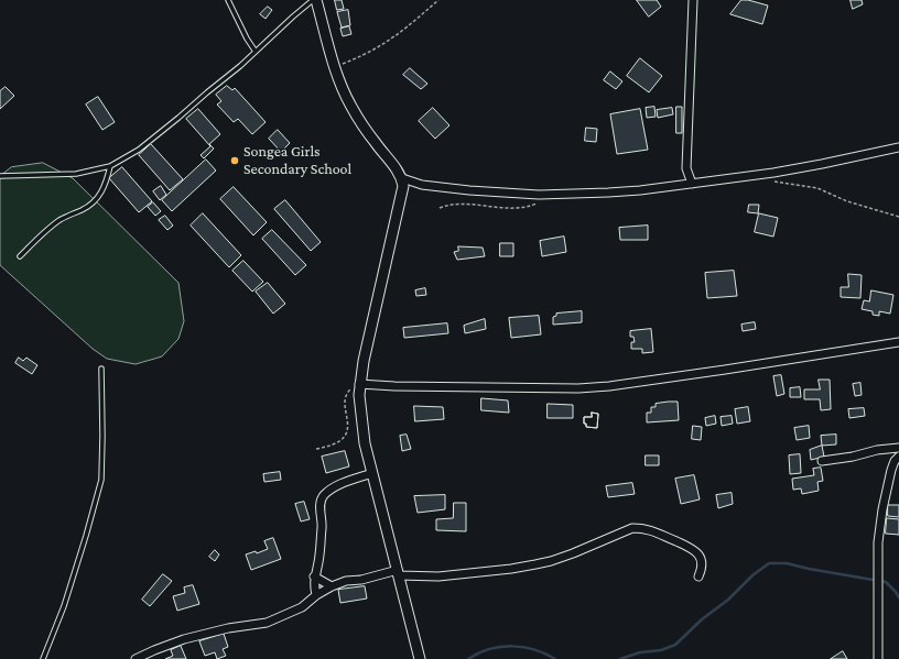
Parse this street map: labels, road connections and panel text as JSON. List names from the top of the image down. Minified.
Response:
{"places":["Songea Girls Secondary School"]}
